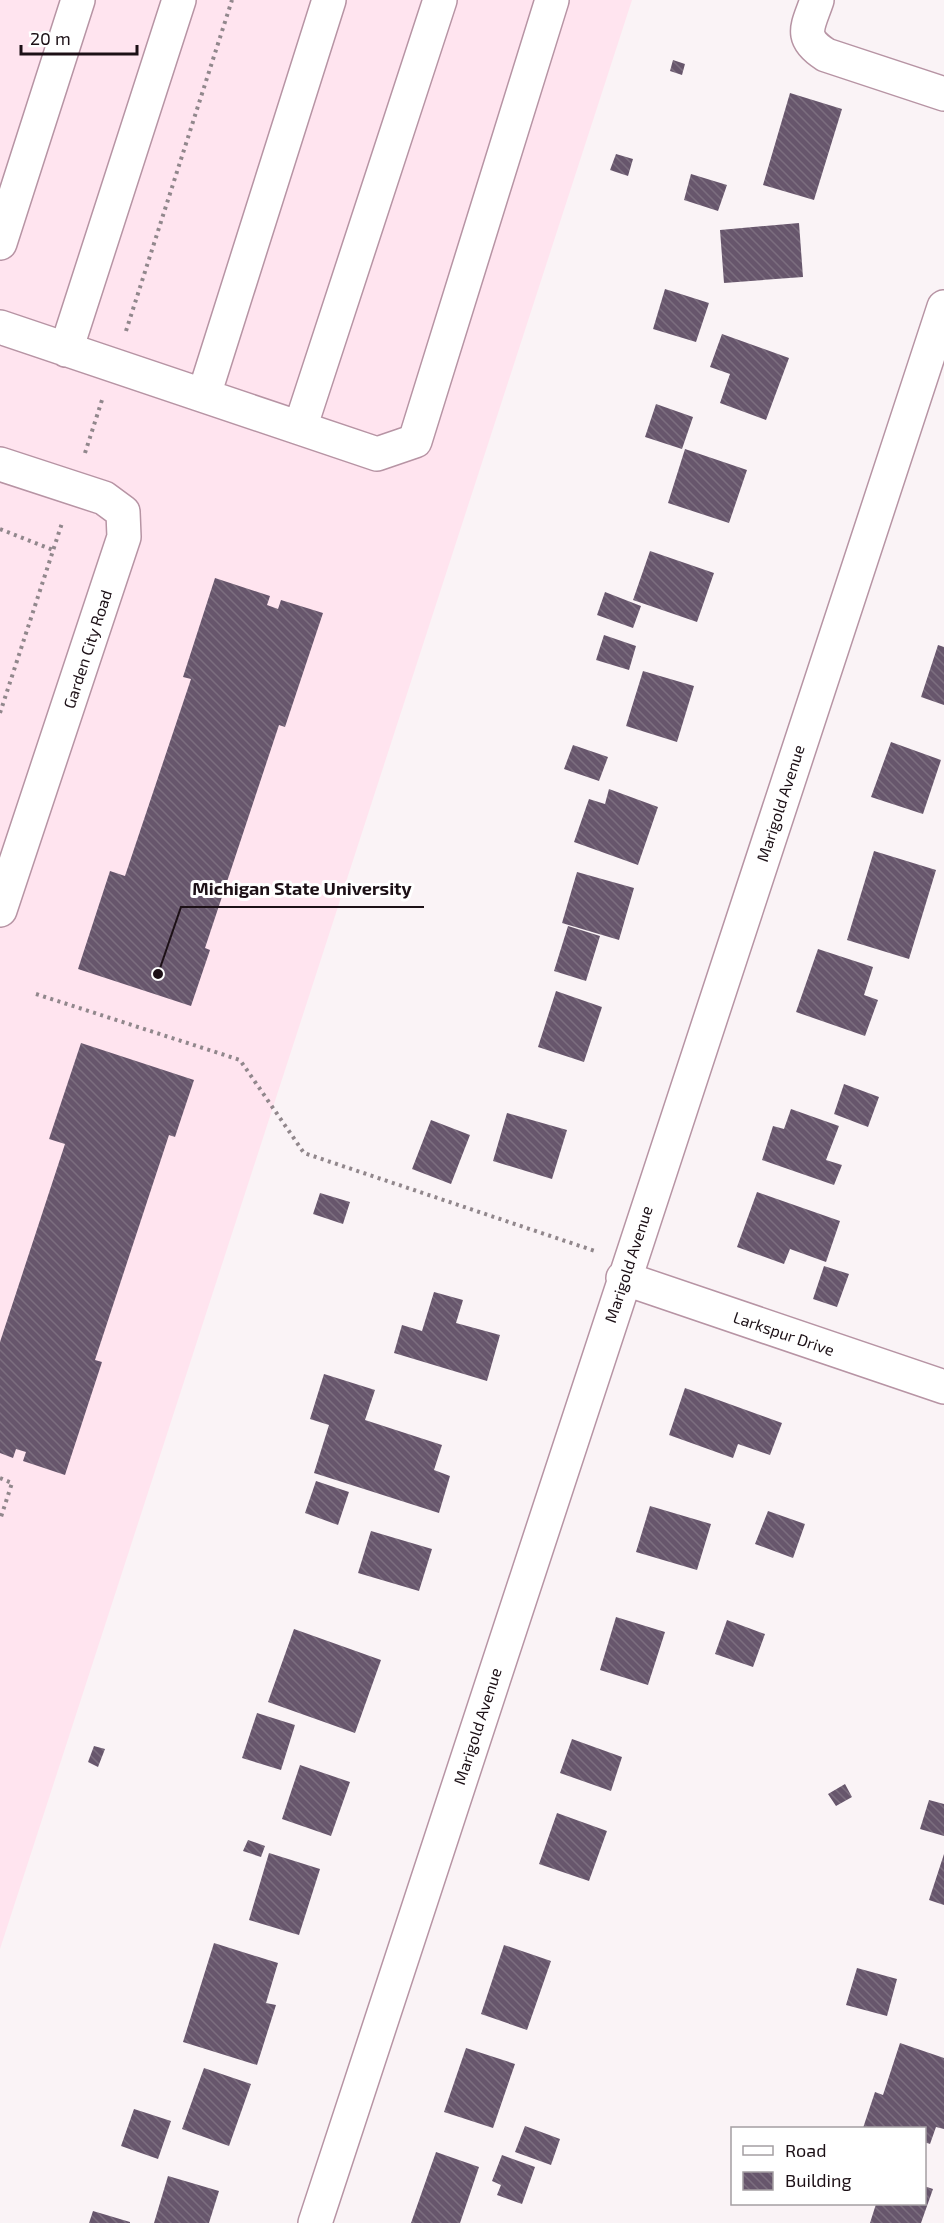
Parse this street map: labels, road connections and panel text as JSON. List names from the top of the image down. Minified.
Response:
{"streets":{"street":["Garden City Road","Marigold Avenue","Larkspur Drive"]},"crossings":[["Marigold Avenue","Larkspur Drive"]],"places":["Michigan State University"],"legend":["Road","Building"],"scale_bar":"20 m"}
